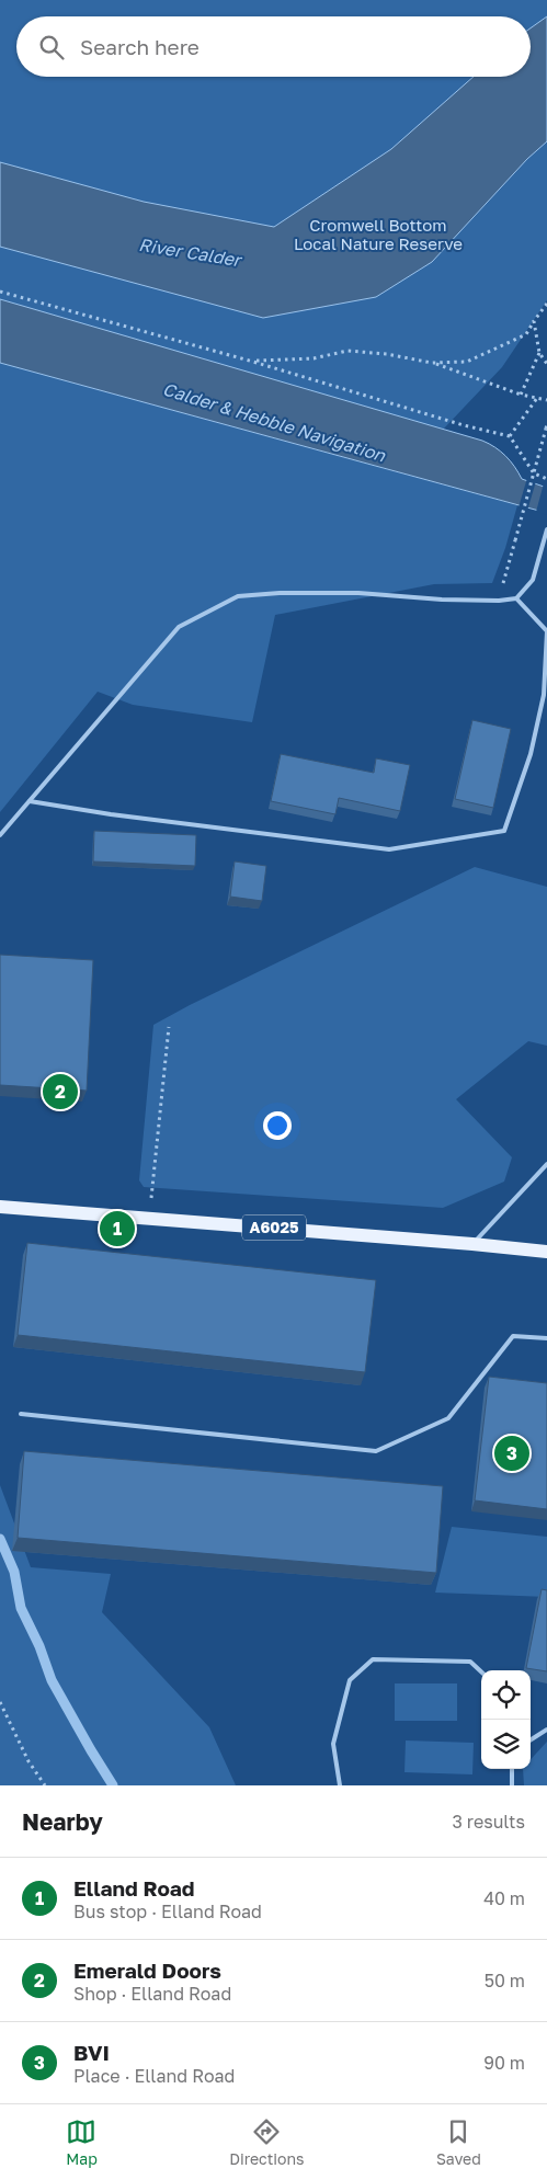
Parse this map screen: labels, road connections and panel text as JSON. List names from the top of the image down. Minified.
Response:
{"streets":{"main road":["A6025"]},"water":["River Calder","Calder & Hebble Navigation"],"parks":["Cromwell Bottom Local Nature Reserve"],"page":{"search":"Search here","pins":["2","1","3"],"heading":["Nearby","3 results"],"list":[{"mark":"1","name":"Elland Road","note":"Bus stop · Elland Road","value":"40 m"},{"mark":"2","name":"Emerald Doors","note":"Shop · Elland Road","value":"50 m"},{"mark":"3","name":"BVI","note":"Place · Elland Road","value":"90 m"}],"nav":["Map","Directions","Saved"]}}
